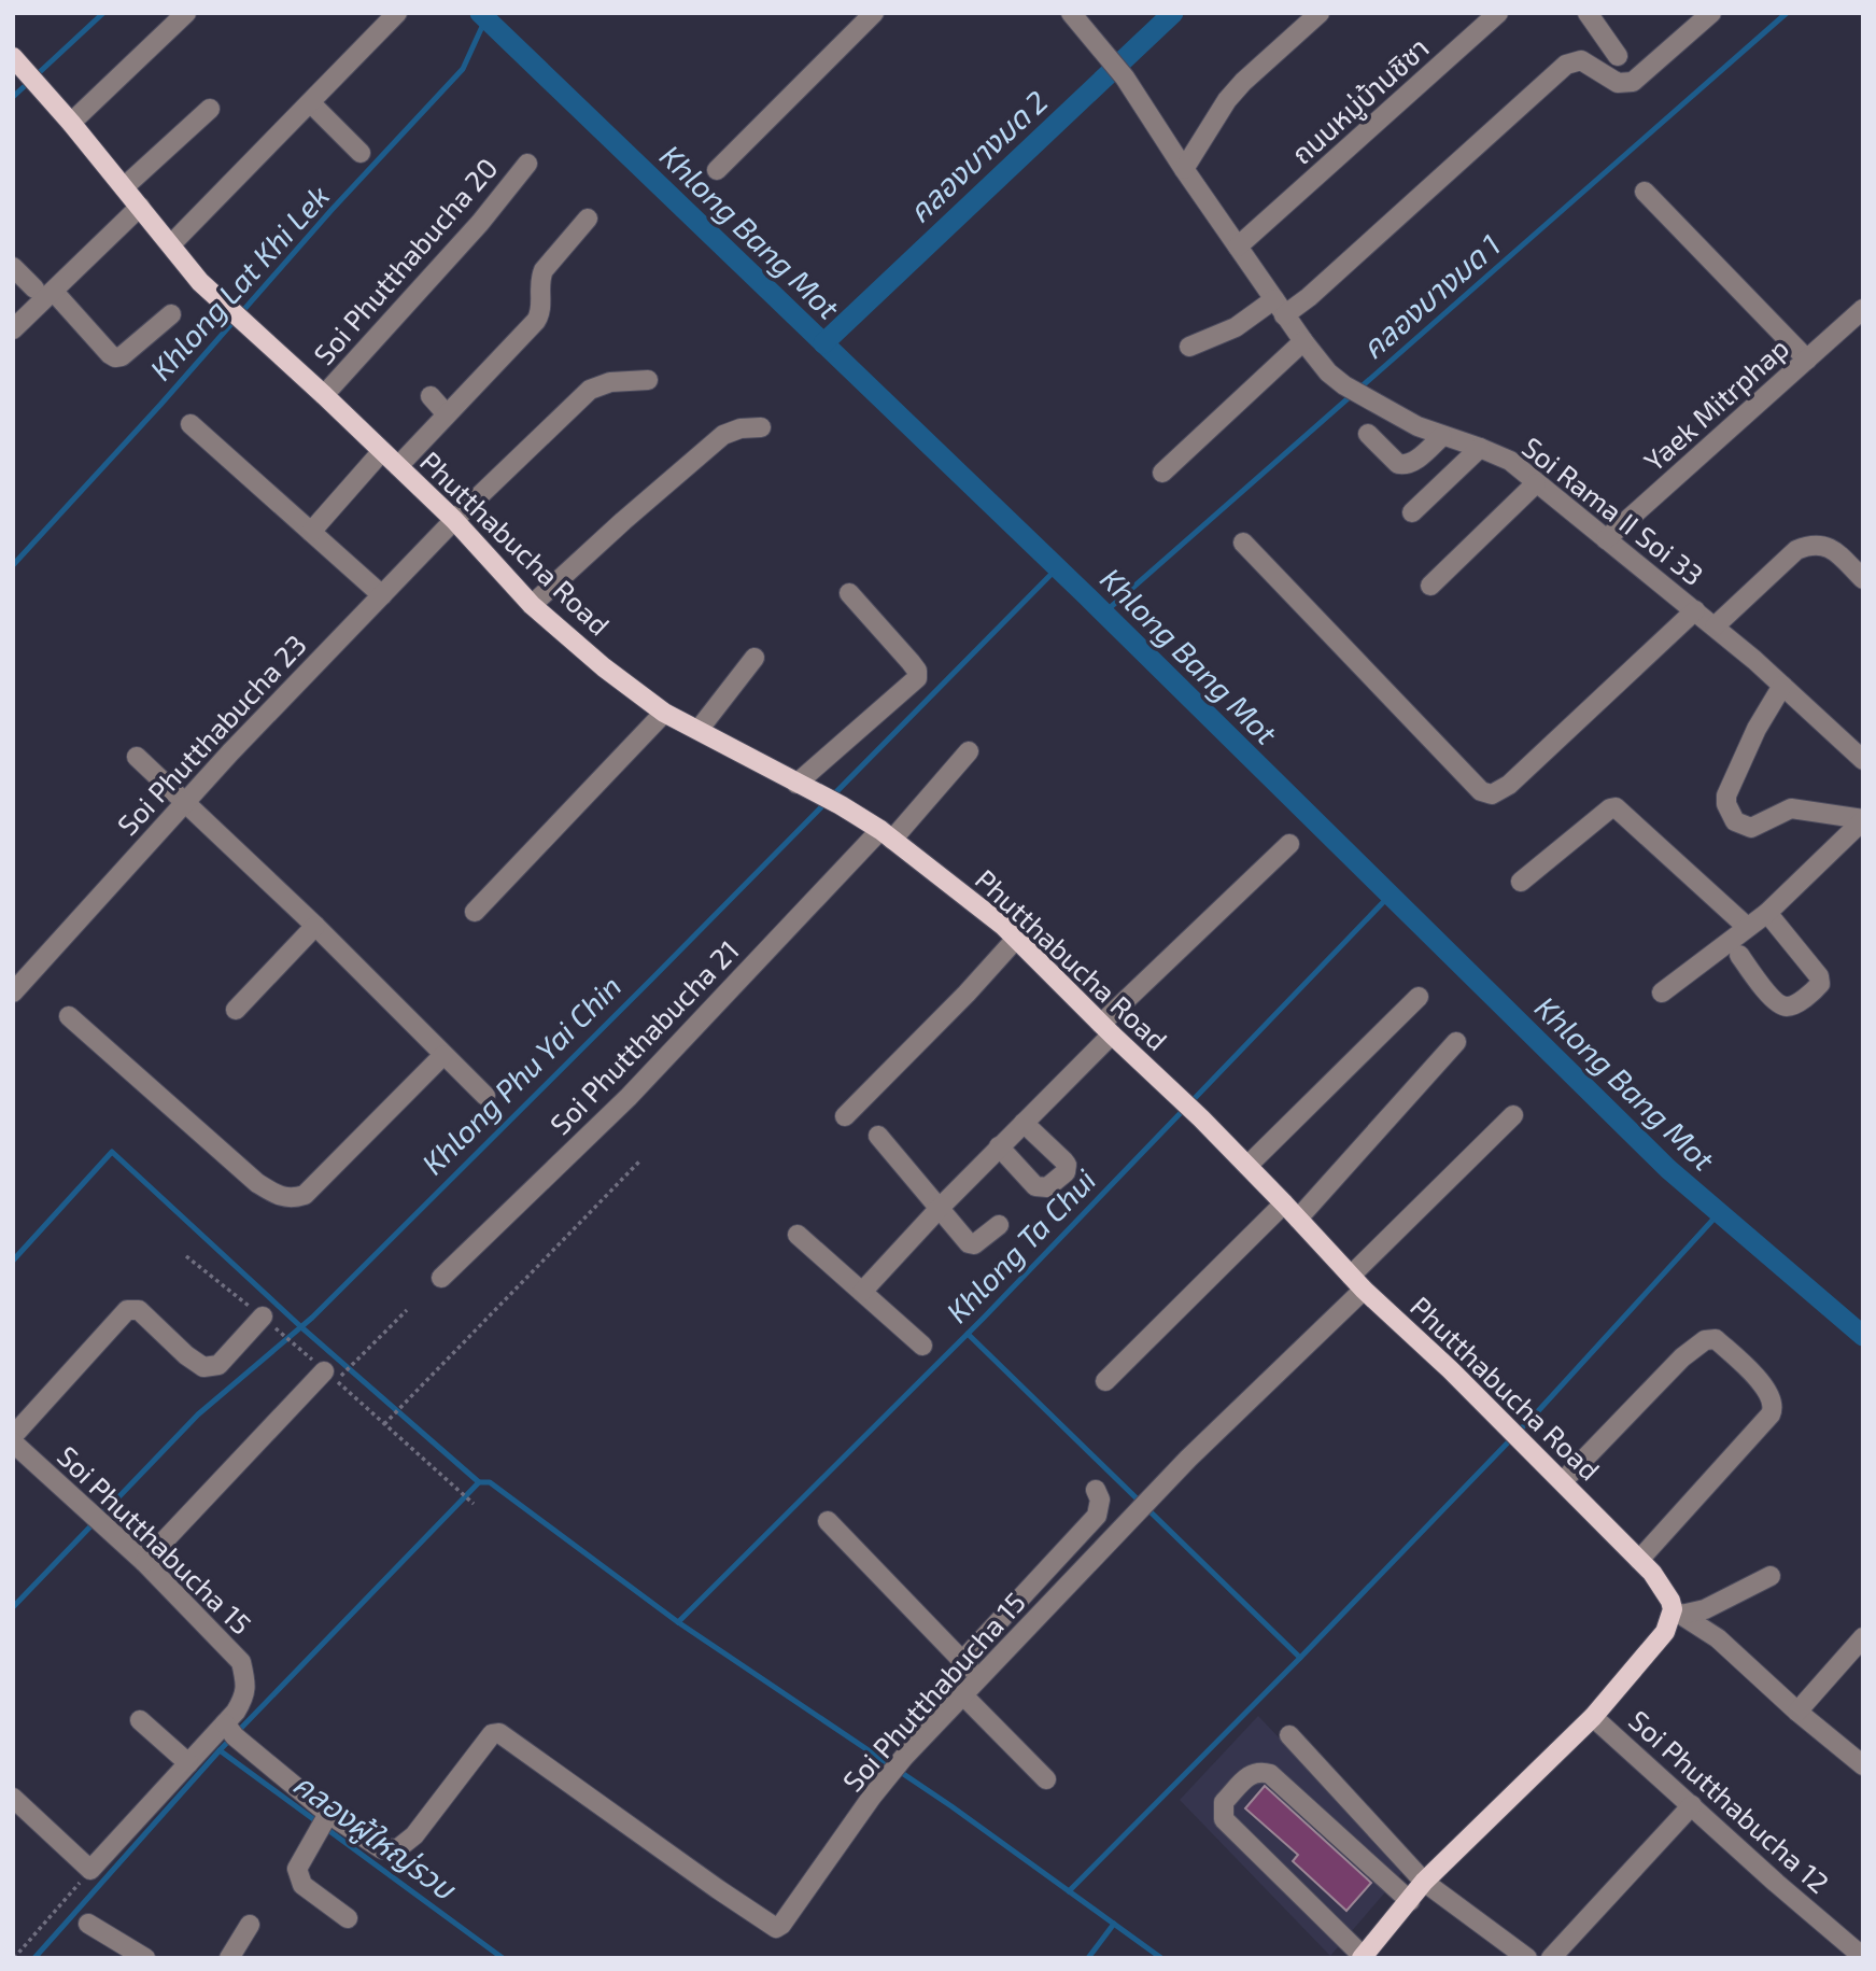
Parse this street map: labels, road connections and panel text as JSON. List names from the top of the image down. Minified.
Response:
{"streets":{"main road":["Phutthabucha Road"],"street":["ถนนหมู่บ้านชิชา","Soi Phutthabucha 20","Yaek Mitrphap","Soi Rama II Soi 33","Soi Phutthabucha 23","Soi Phutthabucha 21","Soi Phutthabucha 15","Soi Phutthabucha 12"]},"crossings":[["ถนนหมู่บ้านชิชา","Soi Rama II Soi 33"],["Soi Phutthabucha 20","Phutthabucha Road"],["Yaek Mitrphap","Soi Rama II Soi 33"],["Phutthabucha Road","Soi Phutthabucha 23"],["Phutthabucha Road","Soi Phutthabucha 21"],["Phutthabucha Road","Soi Phutthabucha 15"]],"water":["คลองบางมด 2","Khlong Bang Mot","Khlong Lat Khi Lek","คลองบางมด 1","Khlong Phu Yai Chin","Khlong Ta Chui","คลองผู้ใหญ่รวบ"]}
